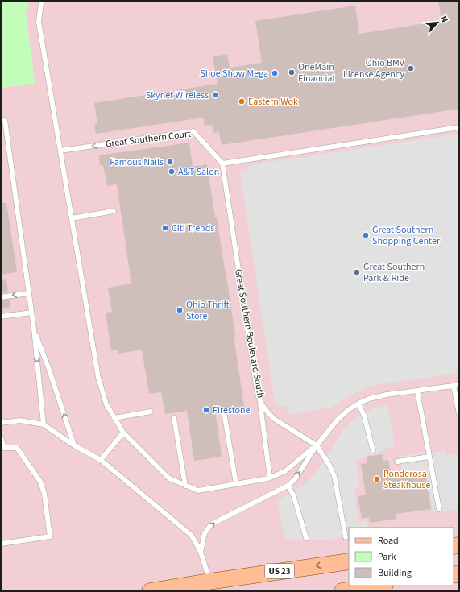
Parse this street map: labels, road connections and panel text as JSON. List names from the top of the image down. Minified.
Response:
{"streets":{"main road":["US 23"],"lane":["Great Southern Court","Great Southern Boulevard South"]},"crossings":[["Great Southern Court","Great Southern Boulevard South"]],"one_way":["Great Southern Court"],"places":["Ohio BMV License Agency","OneMain Financial","Shoe Show Mega","Skynet Wireless","Eastern Wok","Famous Nails","A&T Salon","Citi Trends","Great Southern Shopping Center","Great Southern Park & Ride","Ohio Thrift Store","Firestone","Ponderosa Steakhouse"],"legend":["Road","Park","Building"],"north":"top right"}
